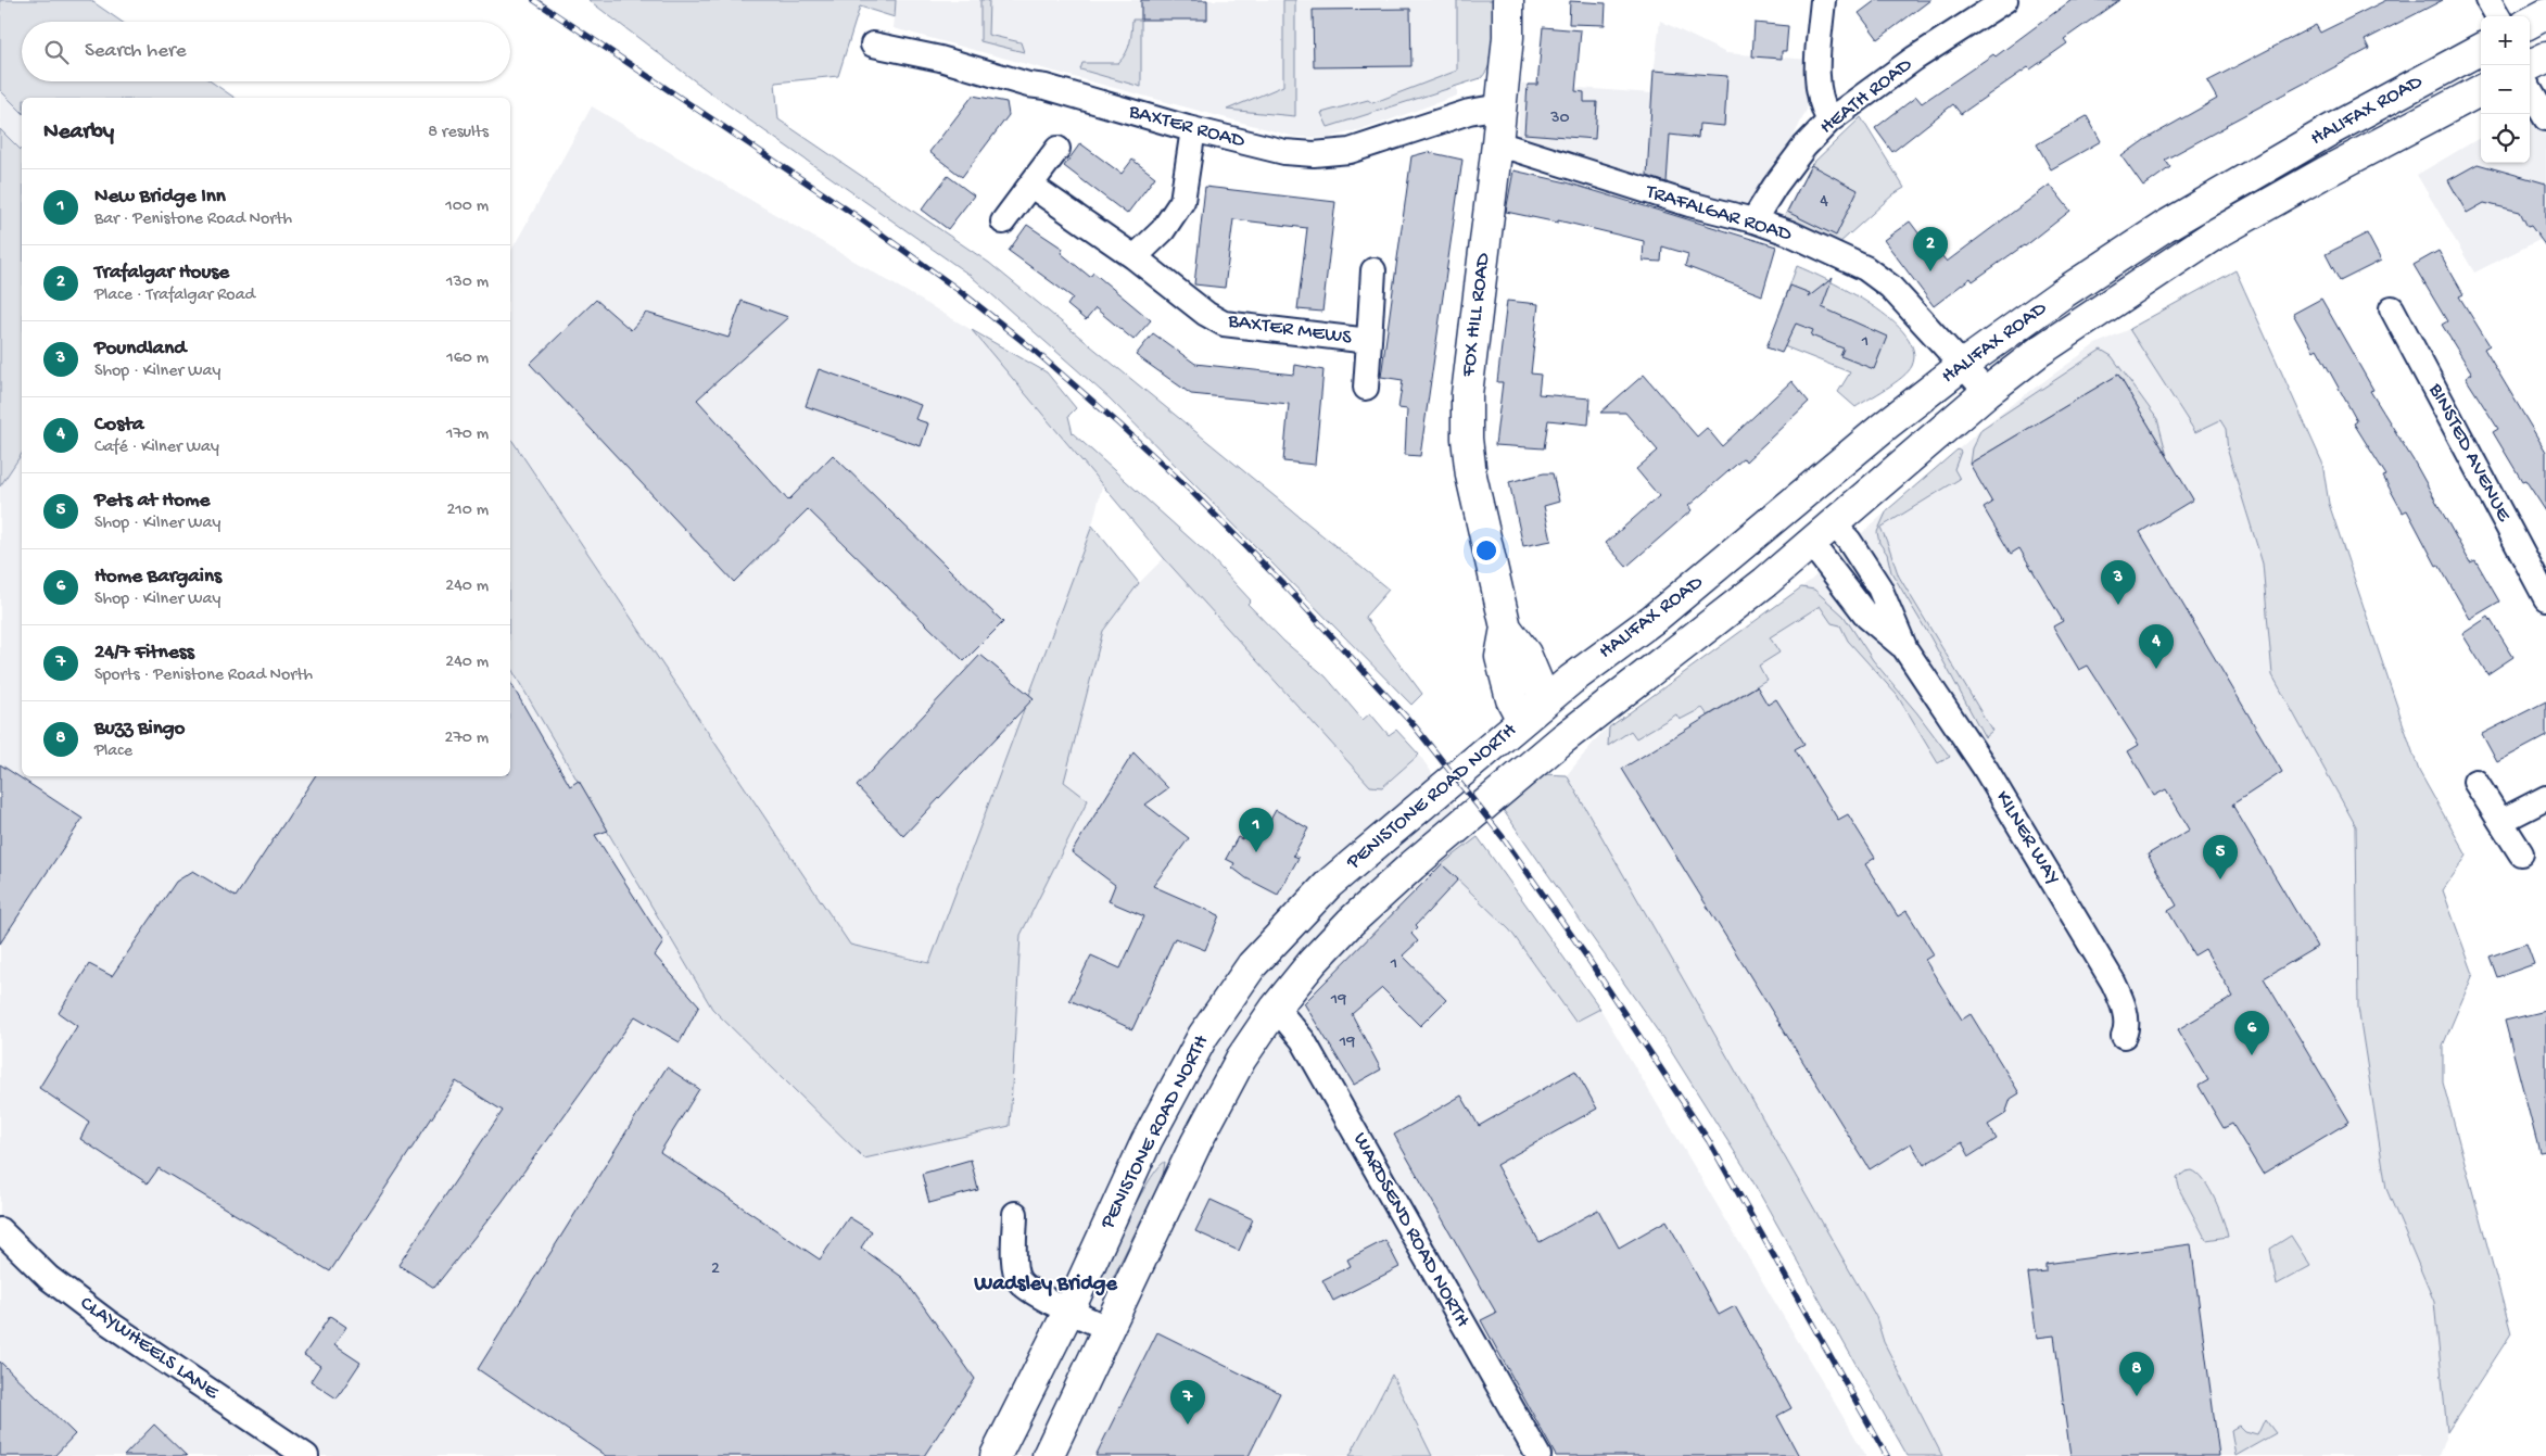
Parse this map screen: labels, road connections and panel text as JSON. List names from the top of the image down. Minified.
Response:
{"streets":{"main road":["HALIFAX ROAD","FOX HILL ROAD","PENISTONE ROAD NORTH"],"street":["HEATH ROAD","BAXTER ROAD","TRAFALGAR ROAD","BAXTER MEWS","BINSTED AVENUE","KILNER WAY","WARDSEND ROAD NORTH","CLAYWHEELS LANE"]},"crossings":[["HEATH ROAD","TRAFALGAR ROAD"],["HALIFAX ROAD","TRAFALGAR ROAD"],["HALIFAX ROAD","FOX HILL ROAD"],["HALIFAX ROAD","PENISTONE ROAD NORTH"],["HALIFAX ROAD","KILNER WAY"],["BAXTER ROAD","FOX HILL ROAD"],["TRAFALGAR ROAD","FOX HILL ROAD"],["FOX HILL ROAD","PENISTONE ROAD NORTH"],["PENISTONE ROAD NORTH","WARDSEND ROAD NORTH"]],"districts":["Wadsley Bridge"],"house_numbers":["30","4","1","1","19","19","2"],"page":{"map_buttons":["+","−"],"search":"Search here","heading":["Nearby","8 results"],"list":[{"mark":"1","name":"New Bridge Inn","note":"Bar · Penistone Road North","value":"100 m"},{"mark":"2","name":"Trafalgar House","note":"Place · Trafalgar Road","value":"130 m"},{"mark":"3","name":"Poundland","note":"Shop · Kilner Way","value":"160 m"},{"mark":"4","name":"Costa","note":"Café · Kilner Way","value":"170 m"},{"mark":"5","name":"Pets at Home","note":"Shop · Kilner Way","value":"210 m"},{"mark":"6","name":"Home Bargains","note":"Shop · Kilner Way","value":"240 m"},{"mark":"7","name":"24/7 Fitness","note":"Sports · Penistone Road North","value":"240 m"},{"mark":"8","name":"Buzz Bingo","note":"Place","value":"270 m"}],"pins":["2","3","4","1","5","6","8","7"]}}
